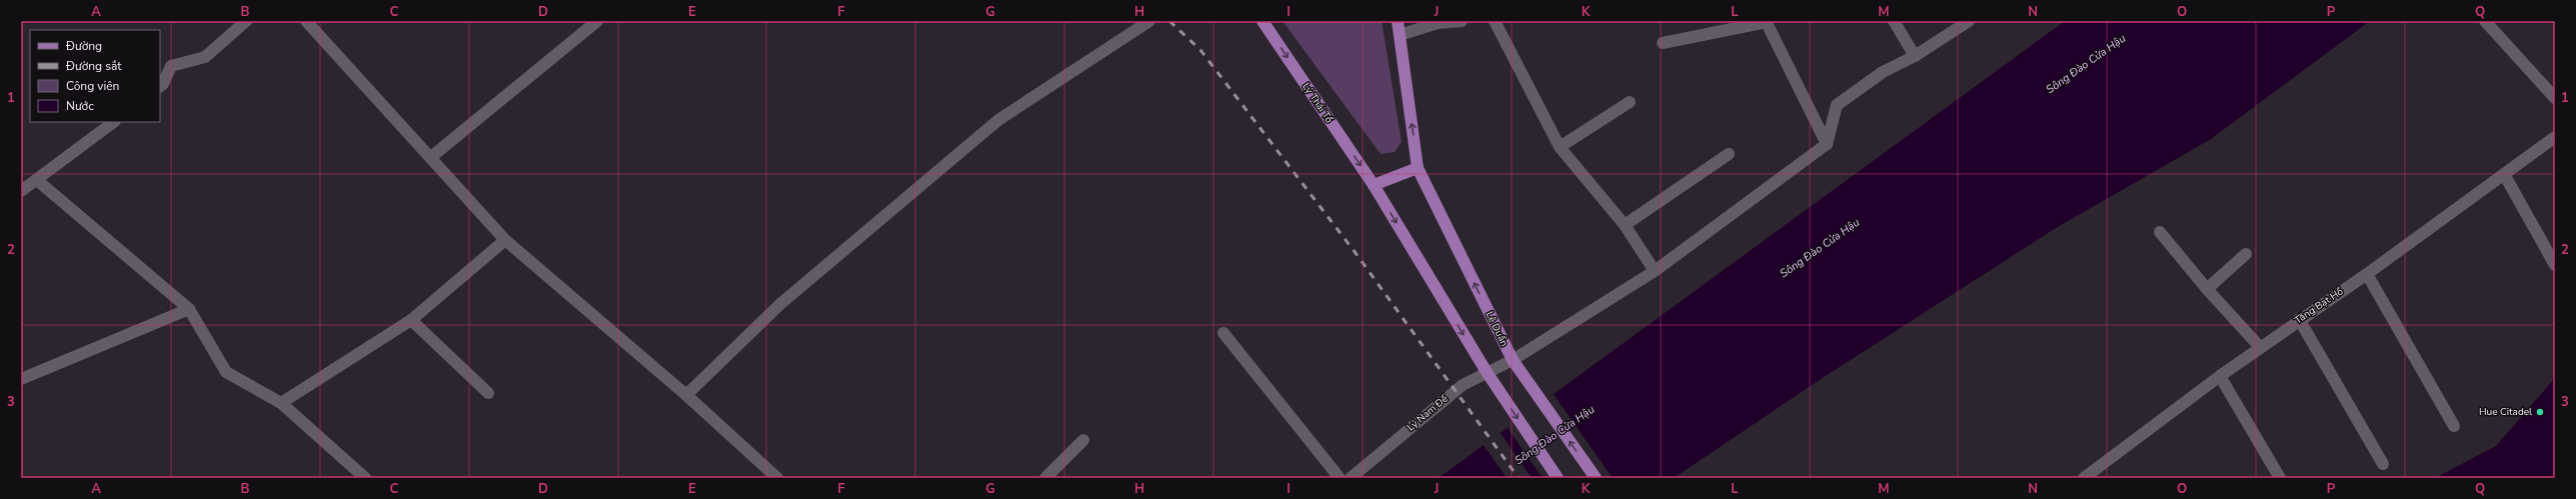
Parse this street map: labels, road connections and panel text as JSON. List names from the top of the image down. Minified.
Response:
{"streets":{"main road":["Lý Thái Tổ","Lê Duẩn"],"street":["Tăng Bạt Hổ","Lý Nam Đế"]},"crossings":[["Lê Duẩn","Lý Nam Đế"]],"one_way":["Lý Thái Tổ"],"water":["Sông Đào Cửa Hậu"],"places":["Hue Citadel"],"legend":["Đường","Đường sắt","Công viên","Nước"],"grid":{"columns":["A","B","C","D","E","F","G","H","I","J","K","L","M","N","O","P","Q"],"rows":["1","2","3"]}}
